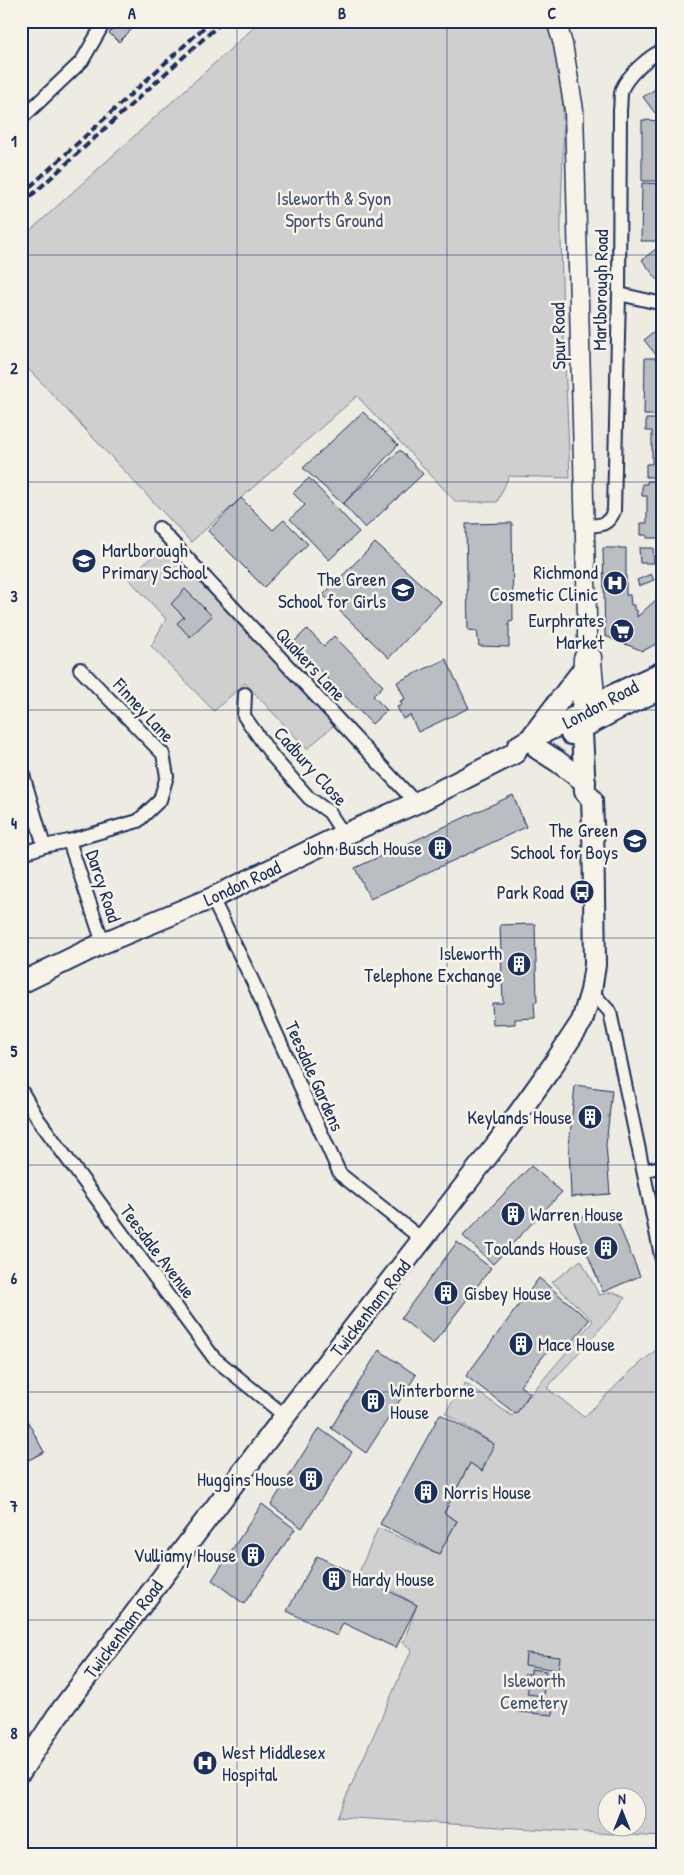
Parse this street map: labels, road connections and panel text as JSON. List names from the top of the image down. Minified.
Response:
{"streets":{"main road":["Spur Road","London Road","Twickenham Road"],"street":["Marlborough Road","Quakers Lane","Finney Lane","Cadbury Close","Darcy Road","Teesdale Gardens","Teesdale Avenue"]},"crossings":[["Marlborough Road","Spur Road"],["Spur Road","London Road"],["Spur Road","Twickenham Road"],["Quakers Lane","London Road"],["London Road","Cadbury Close"],["London Road","Darcy Road"],["London Road","Teesdale Gardens"],["London Road","Twickenham Road"],["Finney Lane","Darcy Road"],["Teesdale Gardens","Twickenham Road"],["Teesdale Avenue","Twickenham Road"]],"parks":["Isleworth & Syon Sports Ground","Isleworth Cemetery"],"places":{"school or university":["Marlborough Primary School","The Green School for Girls","The Green School for Boys"],"hospital":["Richmond Cosmetic Clinic","West Middlesex Hospital"],"supermarket":["Eurphrates Market"],"building":["John Busch House","Isleworth Telephone Exchange","Keylands House","Warren House","Toolands House","Gisbey House","Mace House","Winterborne House","Huggins House","Norris House","Vulliamy House","Hardy House"],"bus stop":["Park Road"]},"north":"top","grid":{"columns":["A","B","C"],"rows":["1","2","3","4","5","6","7","8"]}}
